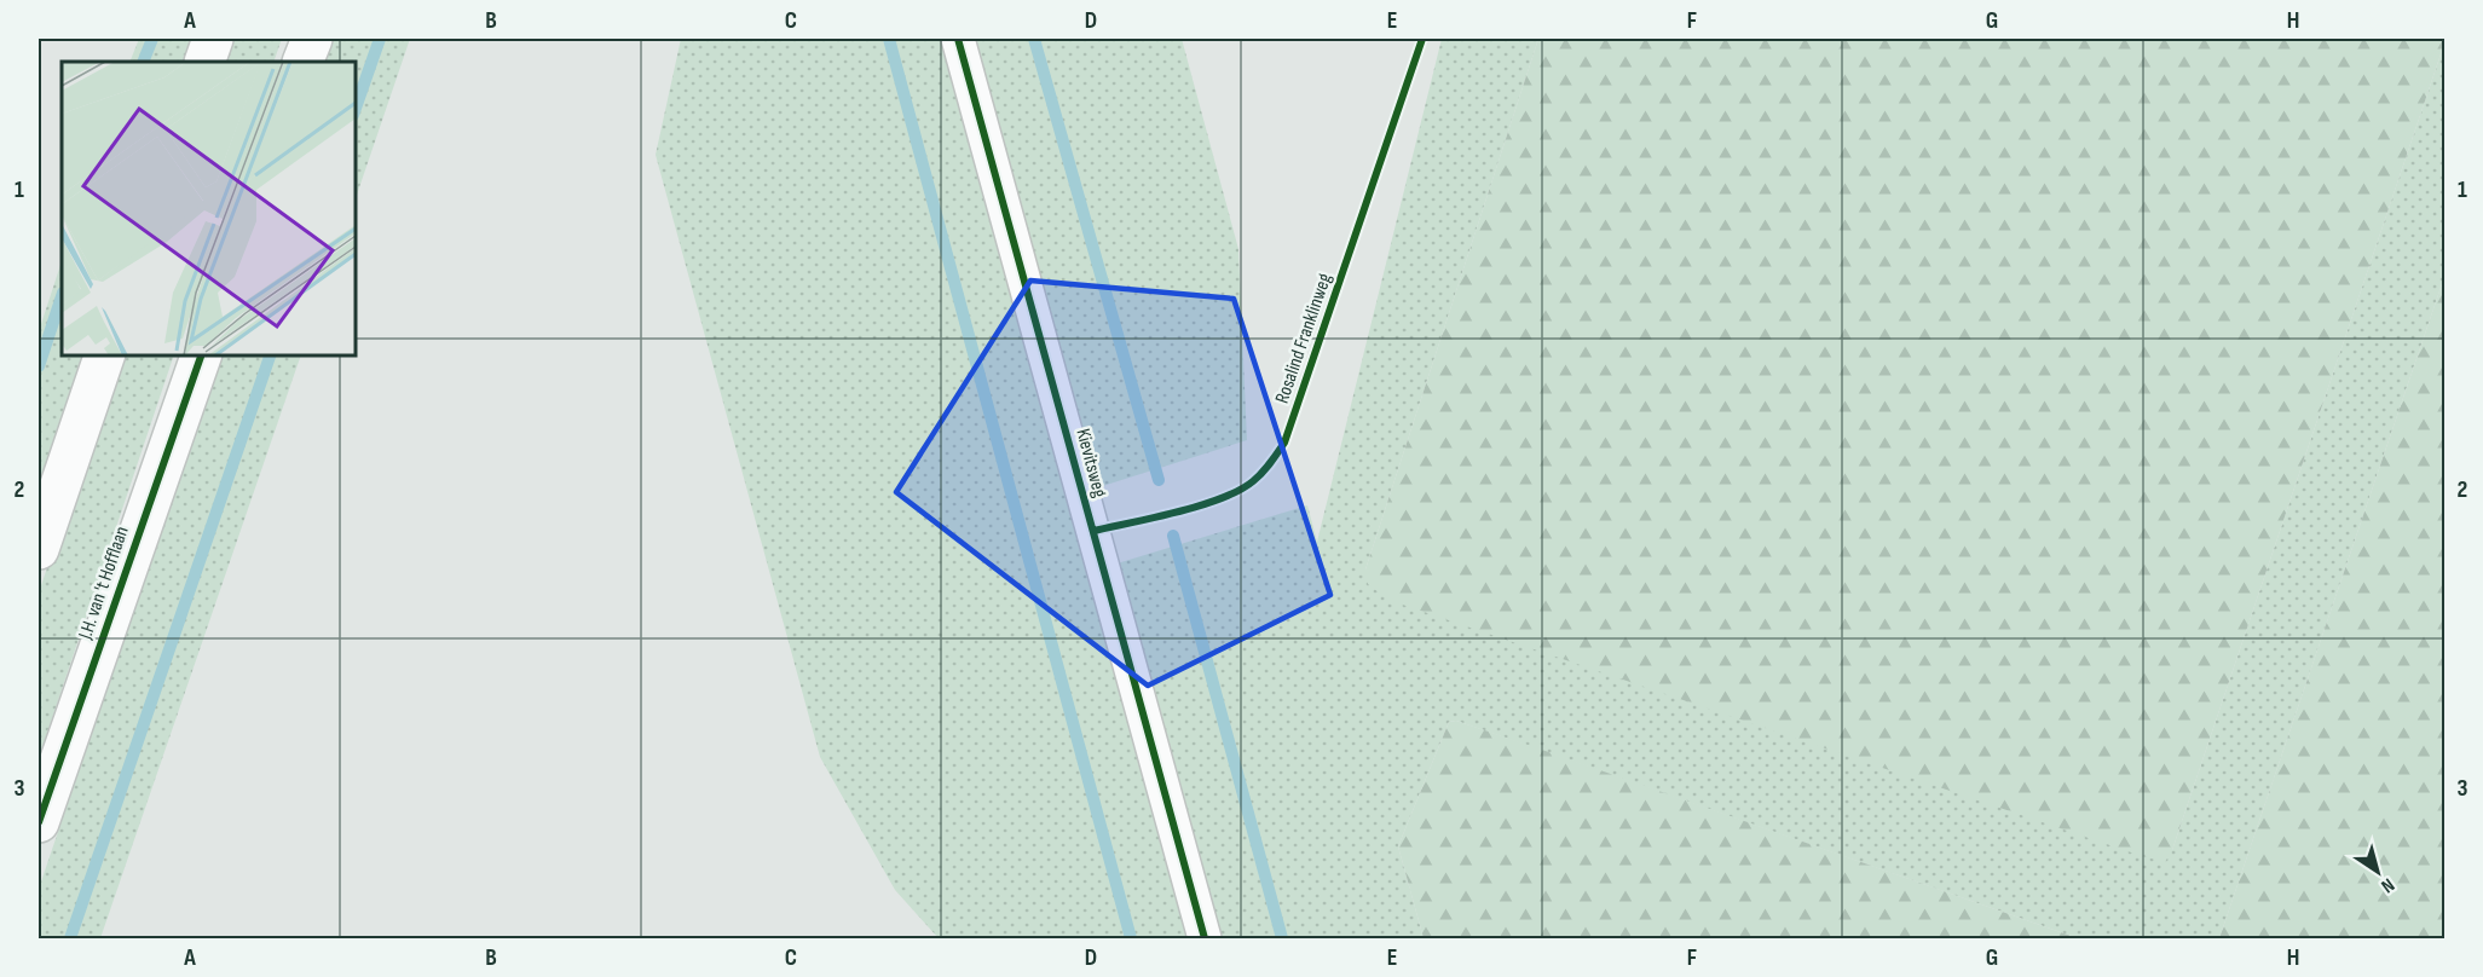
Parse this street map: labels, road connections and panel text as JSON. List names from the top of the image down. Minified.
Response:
{"streets":{"street":["Kievitsweg","J.H. van 't Hofflaan"],"cycle path":["Rosalind Franklinweg"]},"north":"bottom right","grid":{"columns":["A","B","C","D","E","F","G","H"],"rows":["1","2","3"]}}
